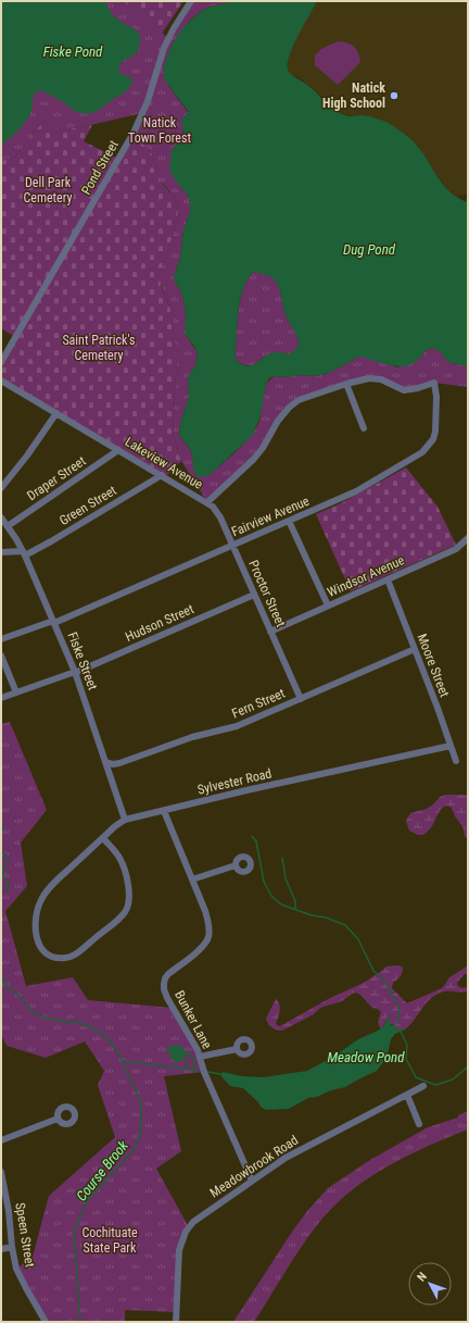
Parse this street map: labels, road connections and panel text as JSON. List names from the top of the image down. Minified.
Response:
{"streets":{"street":["Pond Street","Lakeview Avenue","Draper Street","Green Street","Fairview Avenue","Windsor Avenue","Proctor Street","Hudson Street","Fiske Street","Moore Street","Fern Street","Sylvester Road","Bunker Lane","Meadowbrook Road","Speen Street"]},"crossings":[["Lakeview Avenue","Draper Street"],["Lakeview Avenue","Green Street"],["Lakeview Avenue","Fairview Avenue"],["Lakeview Avenue","Proctor Street"],["Draper Street","Fiske Street"],["Green Street","Fiske Street"],["Fairview Avenue","Proctor Street"],["Fairview Avenue","Fiske Street"],["Windsor Avenue","Proctor Street"],["Windsor Avenue","Moore Street"],["Proctor Street","Hudson Street"],["Proctor Street","Fern Street"],["Hudson Street","Fiske Street"],["Fiske Street","Fern Street"],["Fiske Street","Sylvester Road"],["Moore Street","Fern Street"],["Moore Street","Sylvester Road"],["Sylvester Road","Bunker Lane"],["Bunker Lane","Meadowbrook Road"]],"water":["Fiske Pond","Dug Pond","Meadow Pond","Course Brook"],"parks":["Natick Town Forest","Dell Park Cemetery","Saint Patrick's Cemetery","Cochituate State Park"],"places":["Natick High School"],"north":"top left"}
